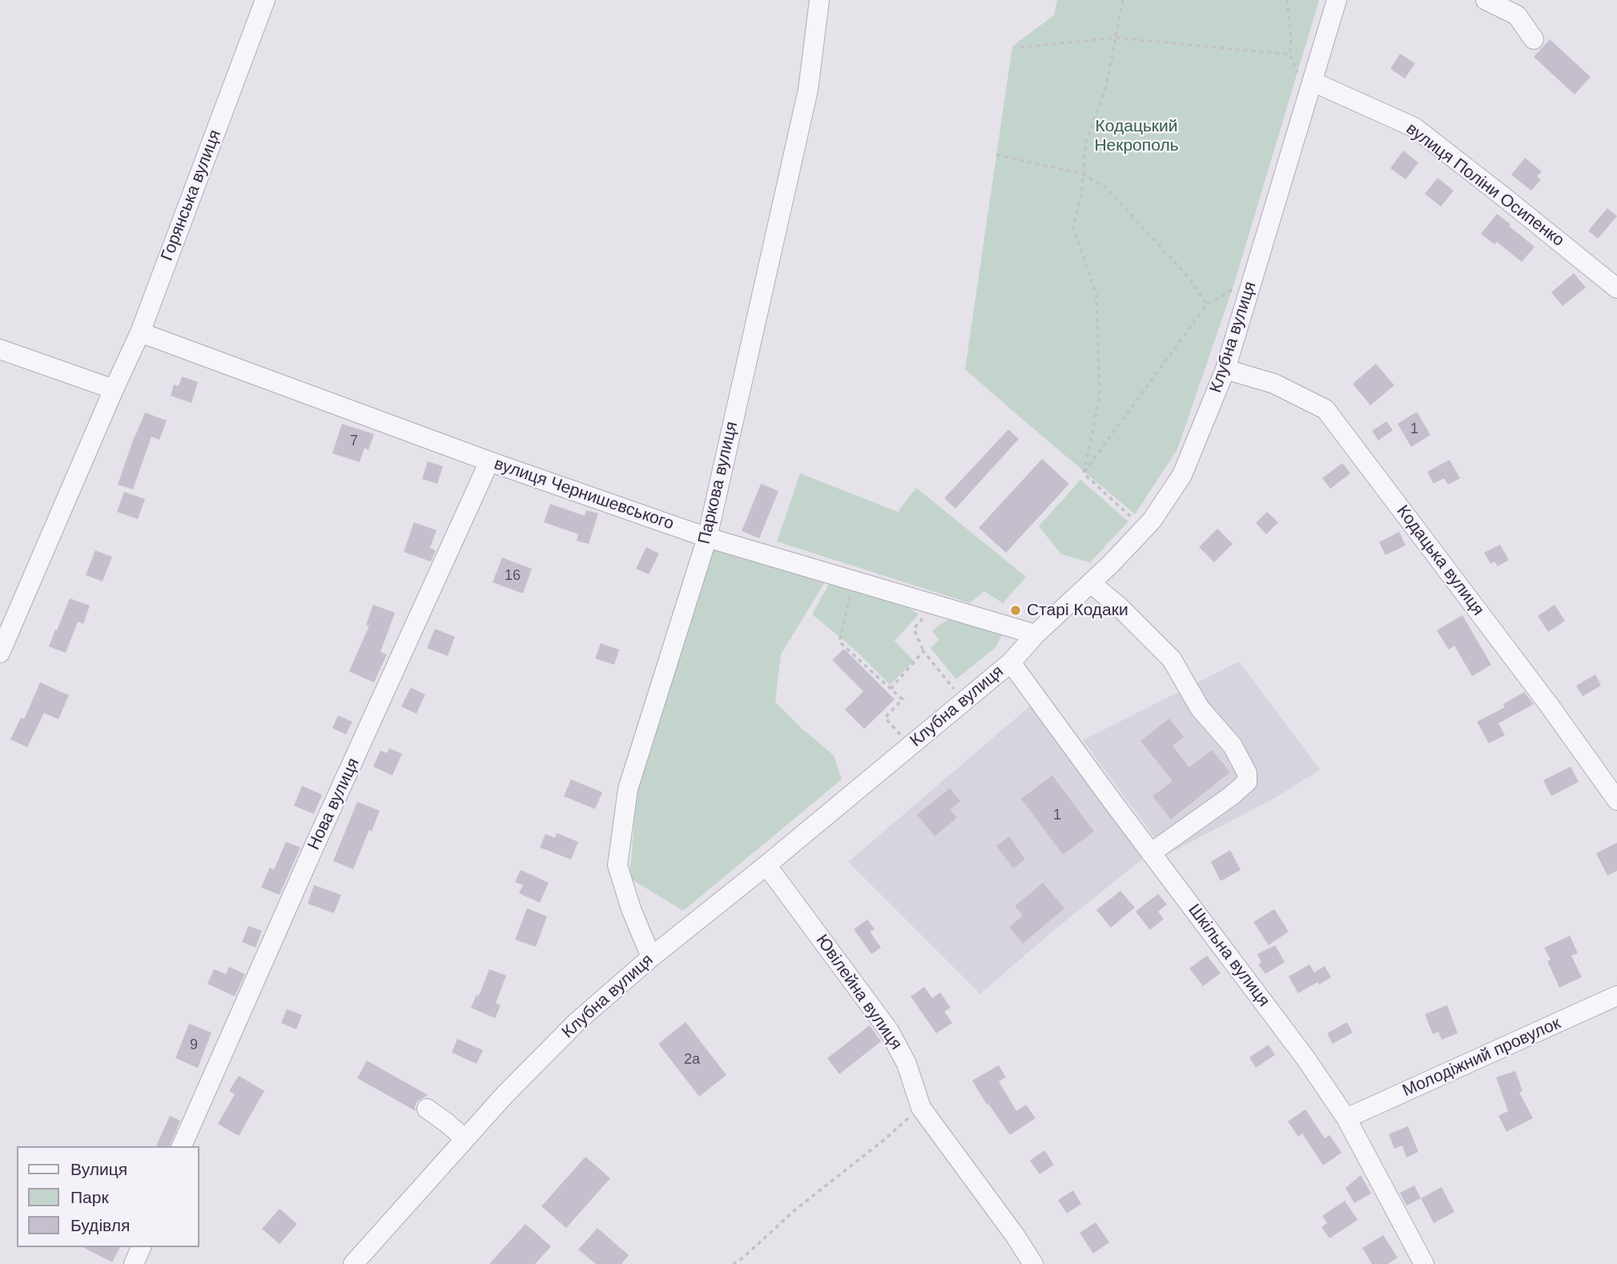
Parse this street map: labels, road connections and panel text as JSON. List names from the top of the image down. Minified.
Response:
{"streets":{"street":["вулиця Поліни Осипенко","Горянська вулиця","Клубна вулиця","Паркова вулиця","вулиця Чернишевського","Кодацька вулиця","Нова вулиця","Шкільна вулиця","Ювілейна вулиця","Молодіжний провулок"]},"crossings":[["вулиця Поліни Осипенко","Клубна вулиця"],["Горянська вулиця","вулиця Чернишевського"],["Клубна вулиця","Паркова вулиця"],["Клубна вулиця","вулиця Чернишевського"],["Клубна вулиця","Кодацька вулиця"],["Клубна вулиця","Шкільна вулиця"],["Клубна вулиця","Ювілейна вулиця"],["Паркова вулиця","вулиця Чернишевського"],["вулиця Чернишевського","Нова вулиця"],["Шкільна вулиця","Молодіжний провулок"]],"parks":["Кодацький Некрополь"],"places":["Старі Кодаки"],"house_numbers":["1","7","16","1","9","2а"],"legend":["Вулиця","Парк","Будівля"]}
